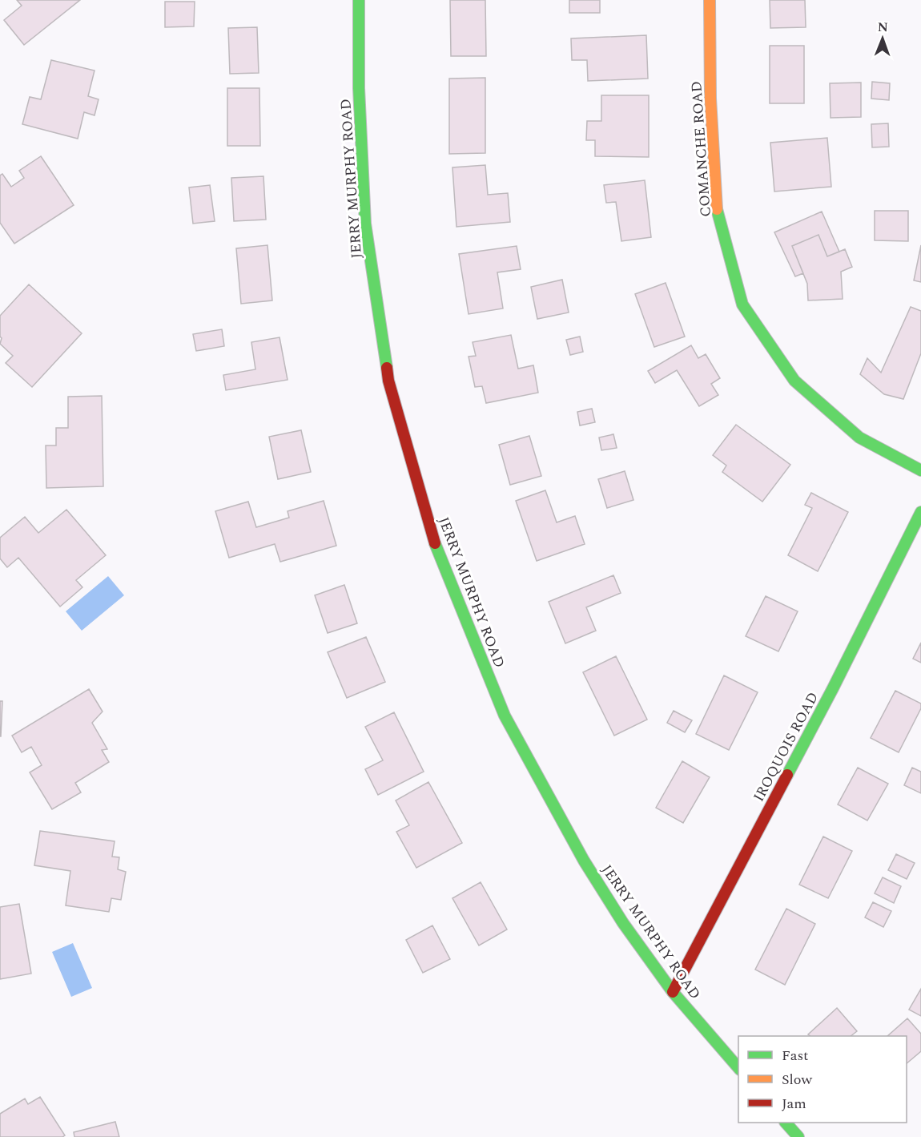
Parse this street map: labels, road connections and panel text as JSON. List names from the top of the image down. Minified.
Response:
{"streets":{"street":["COMANCHE ROAD","JERRY MURPHY ROAD","IROQUOIS ROAD"]},"crossings":[["JERRY MURPHY ROAD","IROQUOIS ROAD"]],"legend":["Fast","Slow","Jam"],"north":"top"}
